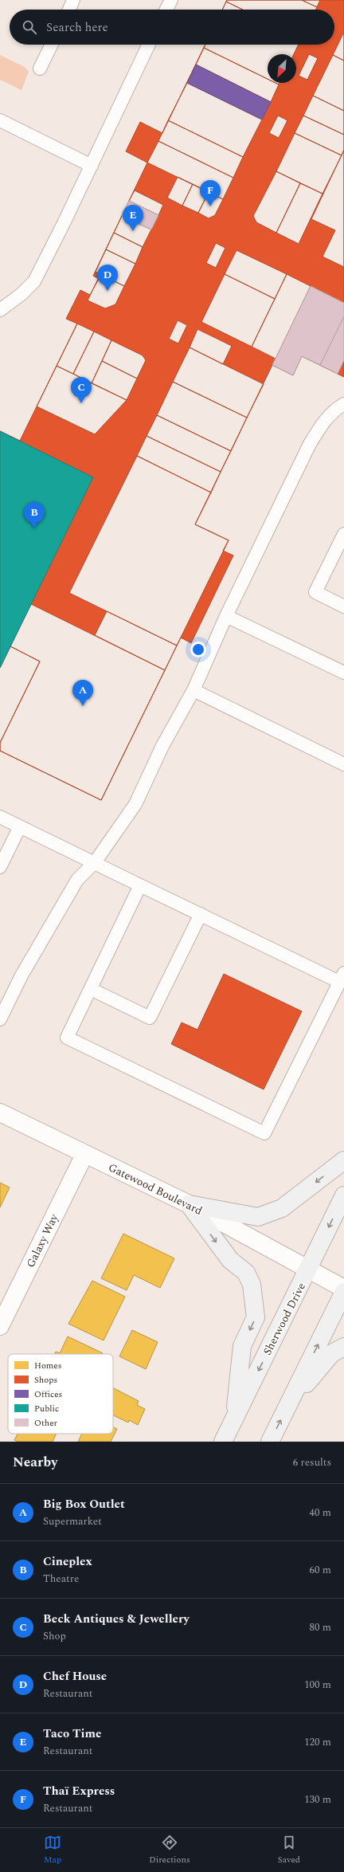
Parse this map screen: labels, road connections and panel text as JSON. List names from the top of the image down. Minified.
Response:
{"streets":{"main road":["Sherwood Drive"],"street":["Gatewood Boulevard","Galaxy Way"]},"crossings":[["Gatewood Boulevard","Galaxy Way"],["Gatewood Boulevard","Sherwood Drive"]],"legend":["Homes","Shops","Offices","Public","Other"],"north":"bottom left","page":{"search":"Search here","pins":["F","E","D","C","B","A"],"heading":["Nearby","6 results"],"list":[{"mark":"A","name":"Big Box Outlet","note":"Supermarket","value":"40 m"},{"mark":"B","name":"Cineplex","note":"Theatre","value":"60 m"},{"mark":"C","name":"Beck Antiques & Jewellery","note":"Shop","value":"80 m"},{"mark":"D","name":"Chef House","note":"Restaurant","value":"100 m"},{"mark":"E","name":"Taco Time","note":"Restaurant","value":"120 m"},{"mark":"F","name":"Thaï Express","note":"Restaurant","value":"130 m"}],"nav":["Map","Directions","Saved"]}}
